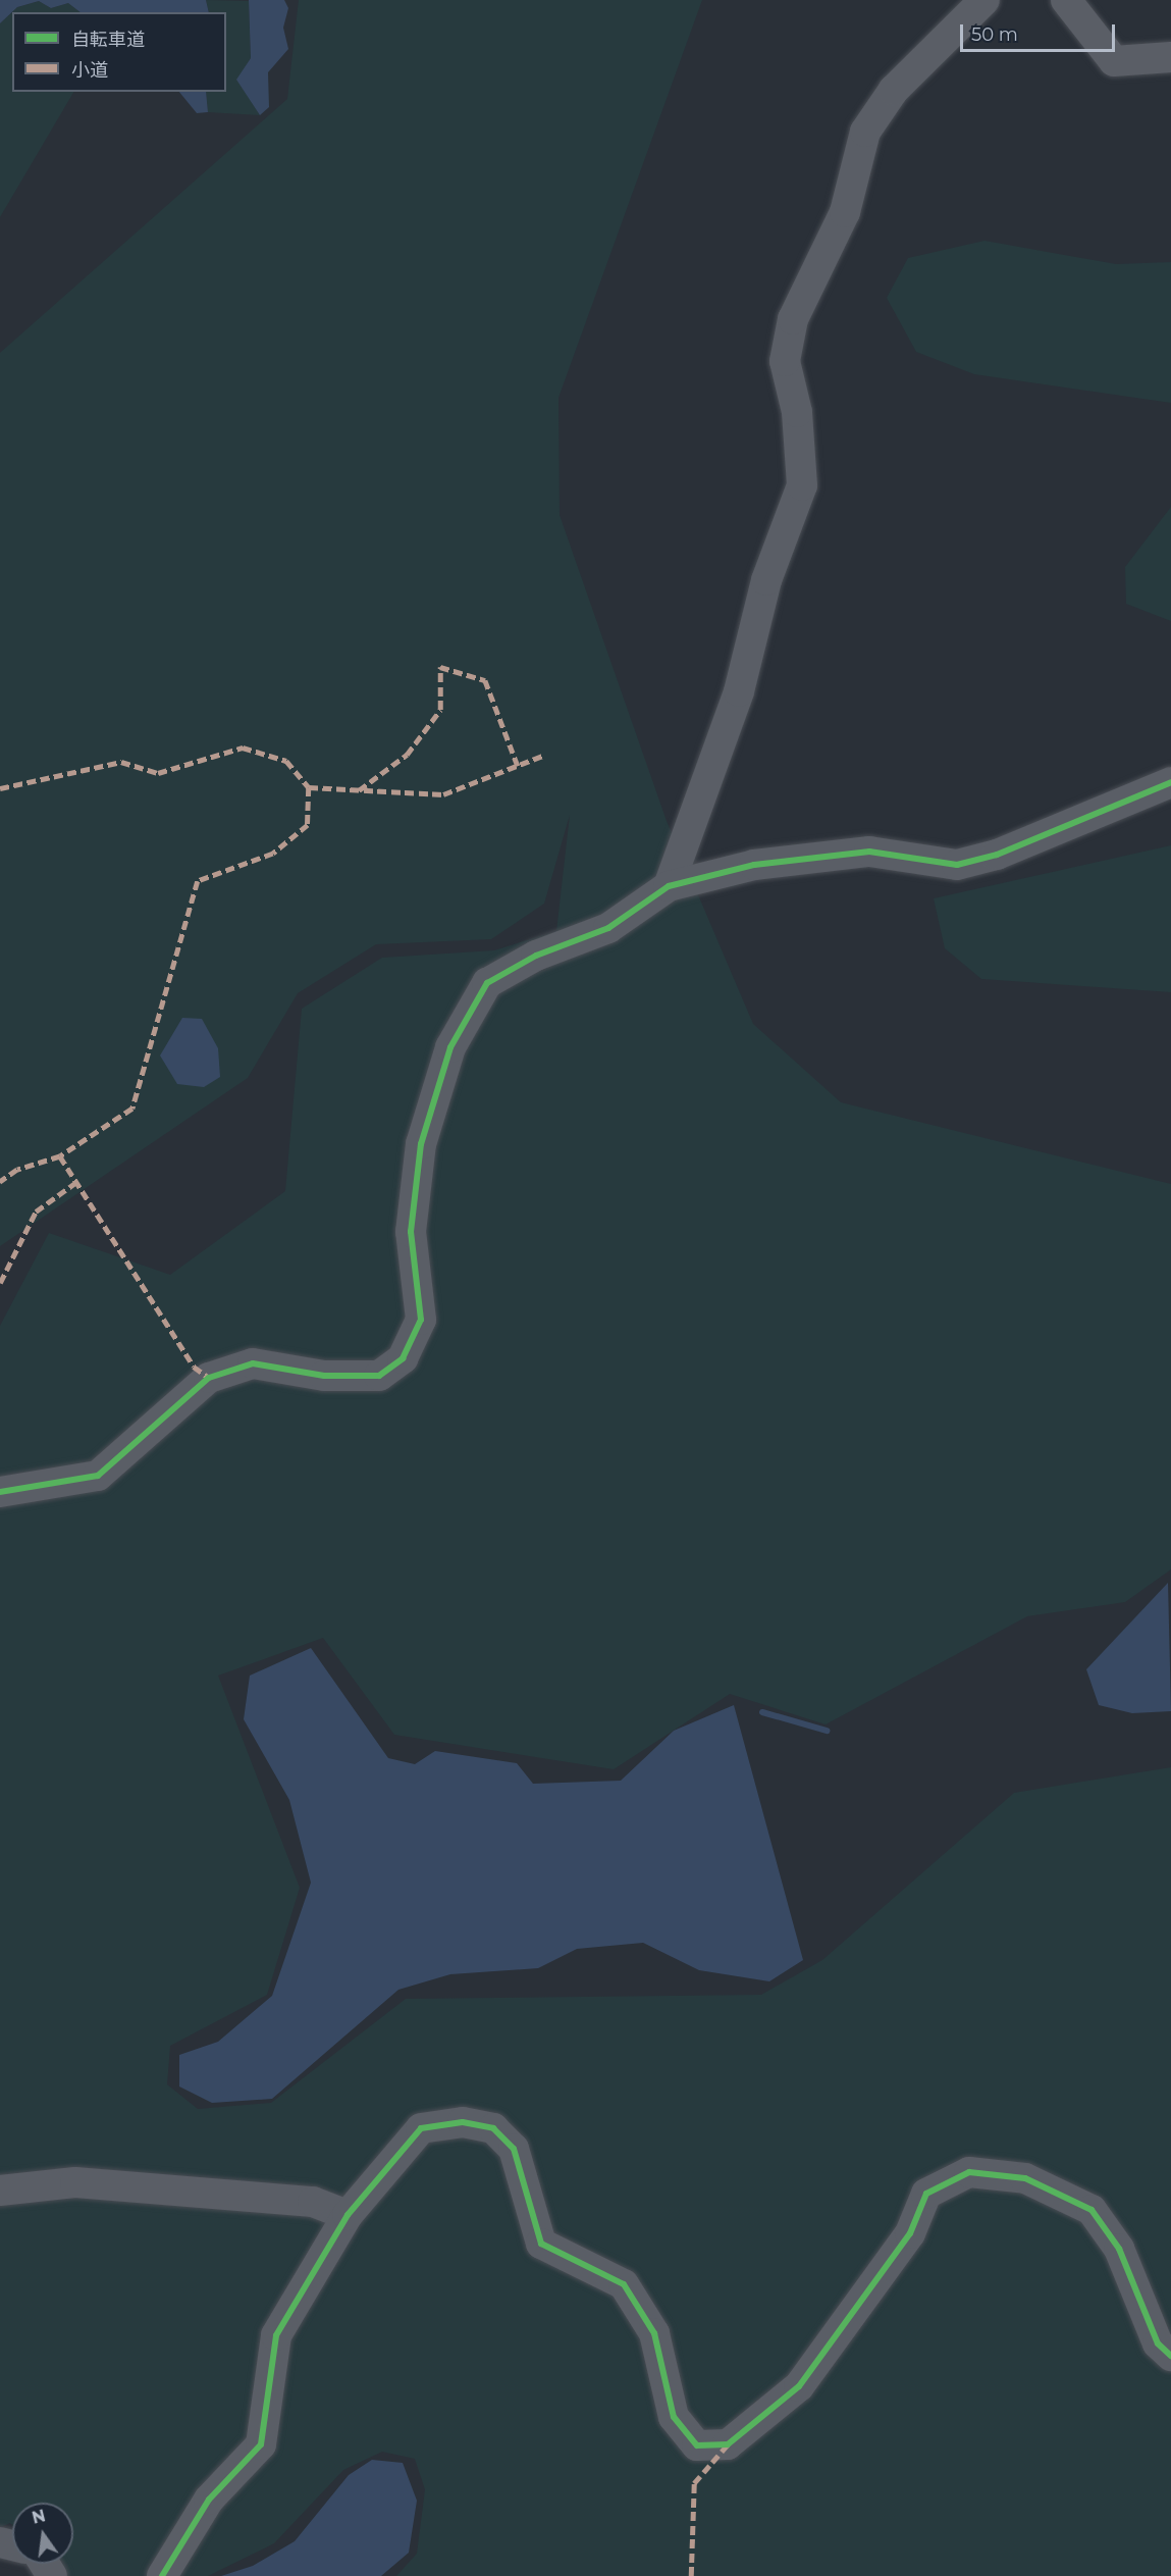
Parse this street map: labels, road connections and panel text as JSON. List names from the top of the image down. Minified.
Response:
{"legend":["自転車道","小道"],"scale_bar":"50 m","north":"top"}
